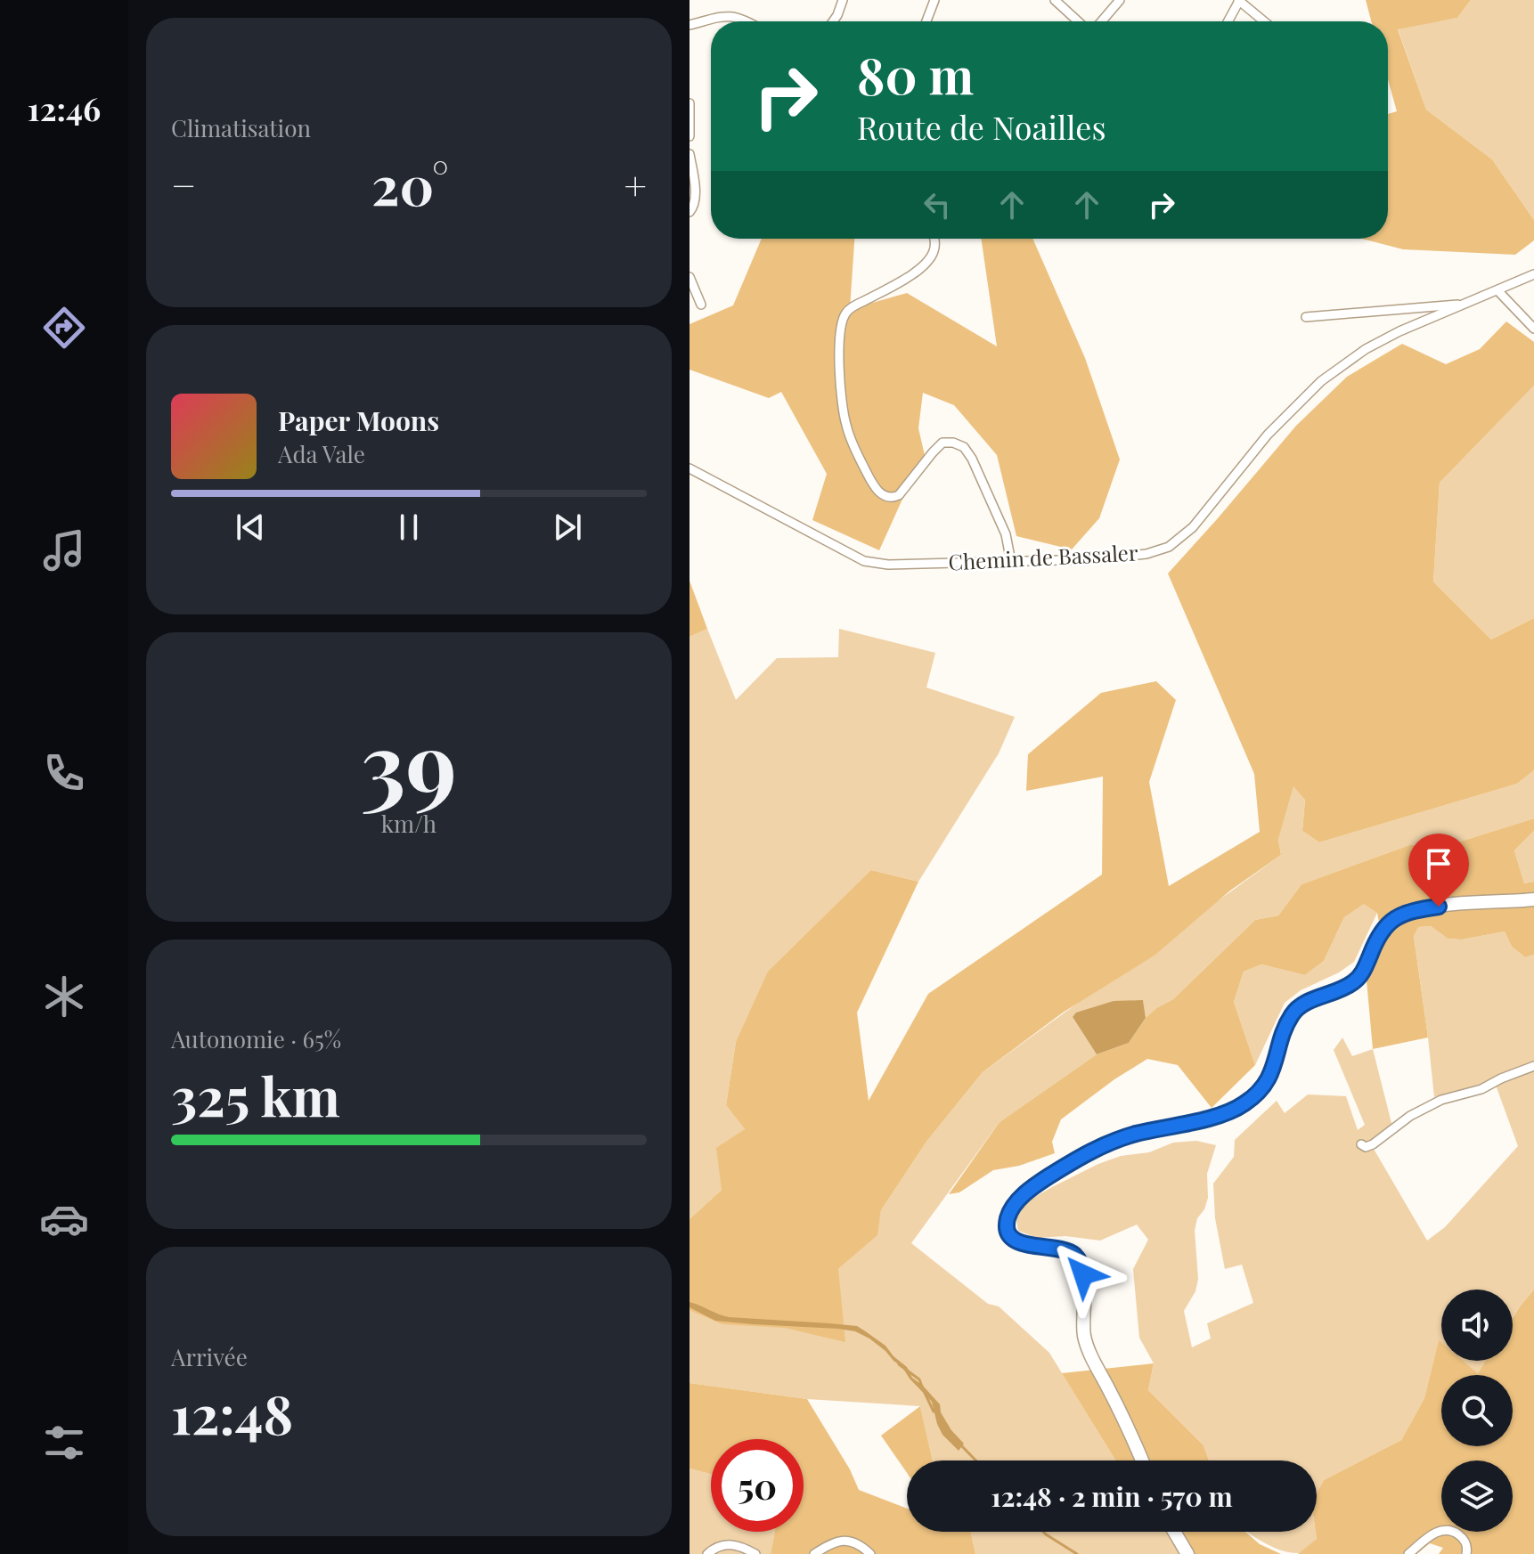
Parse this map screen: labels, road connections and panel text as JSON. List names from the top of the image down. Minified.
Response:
{"streets":{"street":["Chemin de Bassaler"]},"page":{"tabs":"12:46","tile":["Climatisation",["39","km/h"],["Autonomie · 65%","325 km"],["Arrivée","12:48"]],"turn":["80 m","Route de Noailles"],"heat":["−","20°","+"],"song":["Paper Moons","Ada Vale"],"limit":"50","trip":"12:48 · 2 min · 570 m"}}
